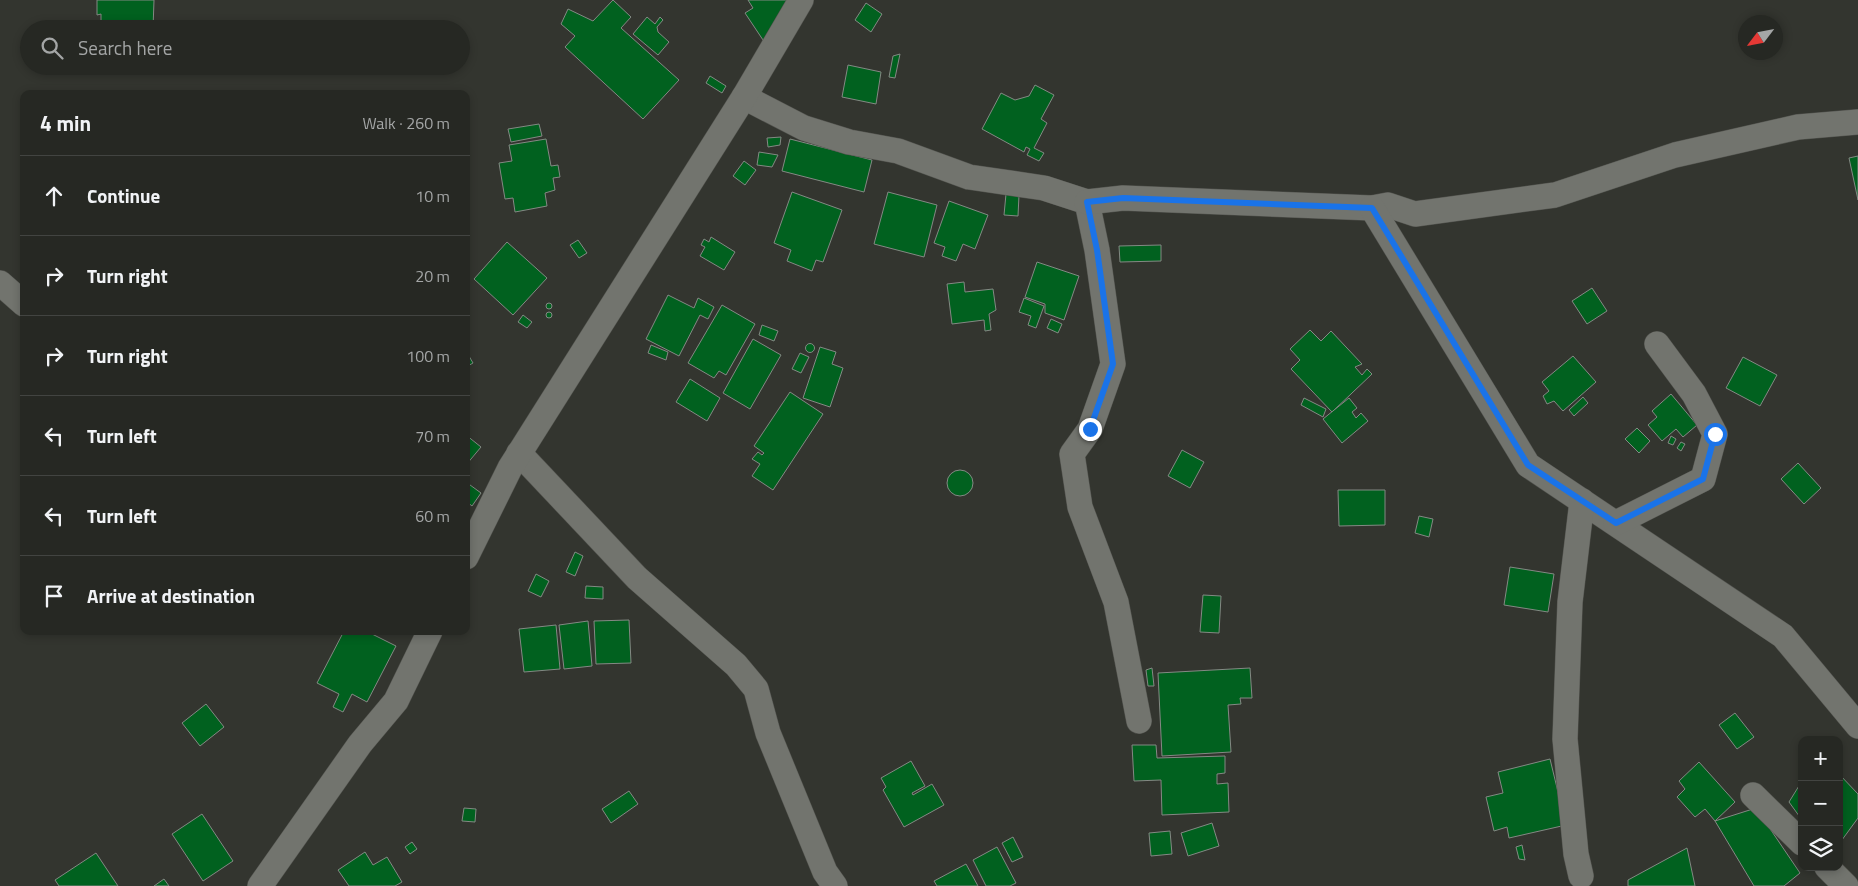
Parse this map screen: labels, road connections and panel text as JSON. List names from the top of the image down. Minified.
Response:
{"north":"bottom left","page":{"search":"Search here","heading":["4 min","Walk · 260 m"],"list":[["Continue","10 m"],["Turn right","20 m"],["Turn right","100 m"],["Turn left","70 m"],["Turn left","60 m"],"Arrive at destination"],"map_buttons":["+","−"]}}
